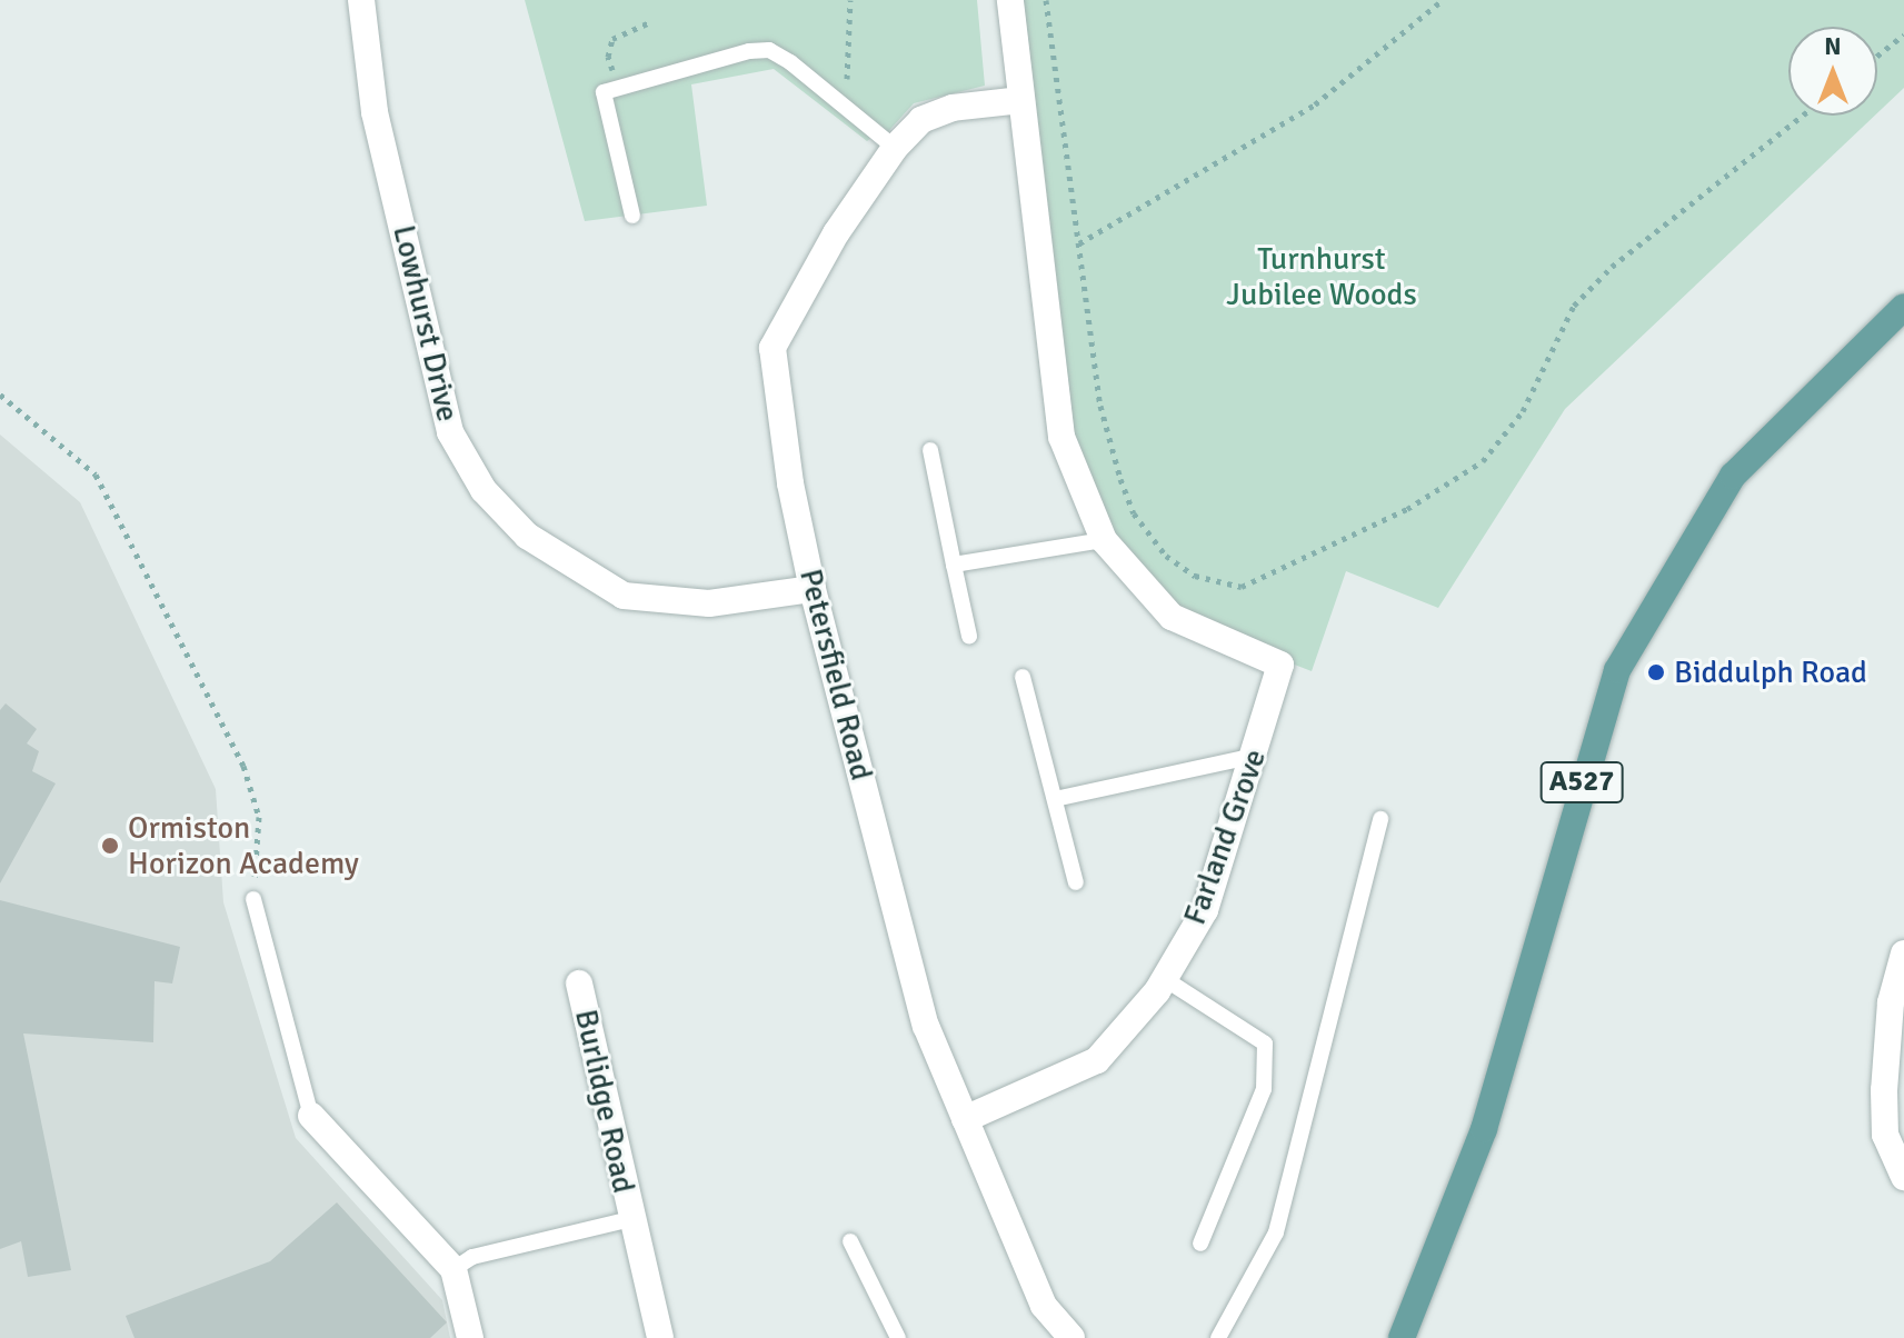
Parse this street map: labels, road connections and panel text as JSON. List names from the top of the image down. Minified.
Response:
{"streets":{"main road":["A527"],"street":["Lowhurst Drive","Petersfield Road","Farland Grove","Burlidge Road"]},"crossings":[["Lowhurst Drive","Petersfield Road"],["Petersfield Road","Farland Grove"]],"parks":["Turnhurst Jubilee Woods"],"places":["Biddulph Road","Ormiston Horizon Academy"],"north":"top"}
